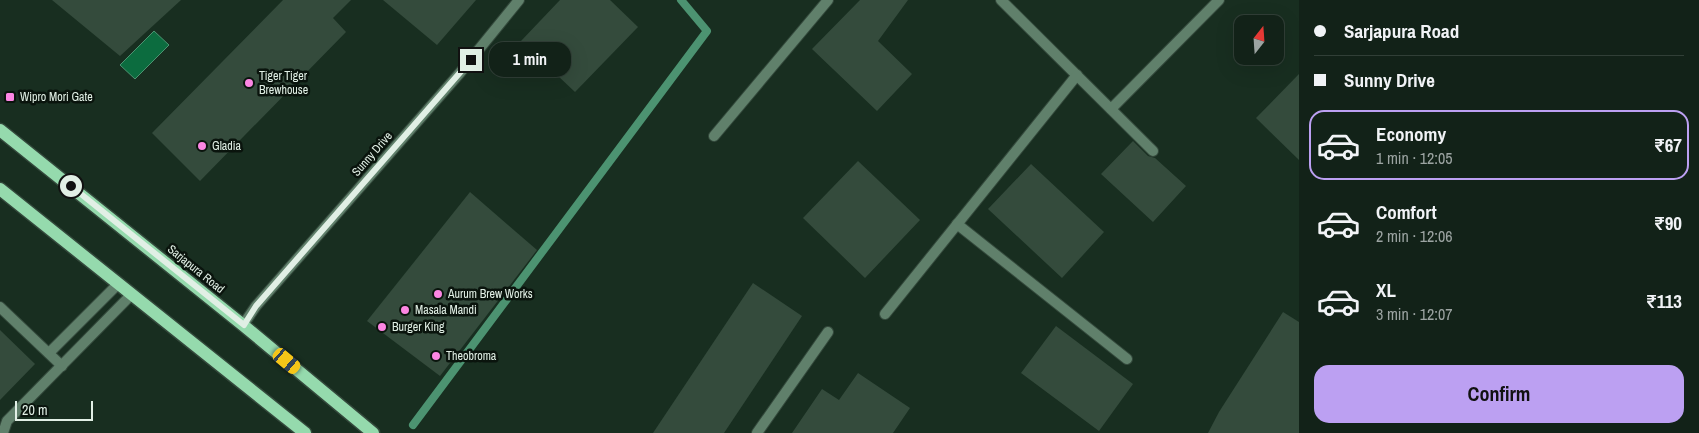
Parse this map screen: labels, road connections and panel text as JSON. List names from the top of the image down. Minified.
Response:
{"streets":{"main road":["Sarjapura Road"],"street":["Sunny Drive"]},"crossings":[["Sunny Drive","Sarjapura Road"]],"places":{"other":["Tiger Tiger Brewhouse","Gladia","Aurum Brew Works","Masala Mandi","Burger King","Theobroma"],"transit":["Wipro Mori Gate"]},"scale_bar":"20 m","north":"top","page":{"banner":["Sarjapura Road","Sunny Drive"],"bubble":"1 min","list":[{"name":"Economy","note":"1 min · 12:05","value":"₹67"},{"name":"Comfort","note":"2 min · 12:06","value":"₹90"},{"name":"XL","note":"3 min · 12:07","value":"₹113"}],"buttons":"Confirm","scale":"20 m"}}
